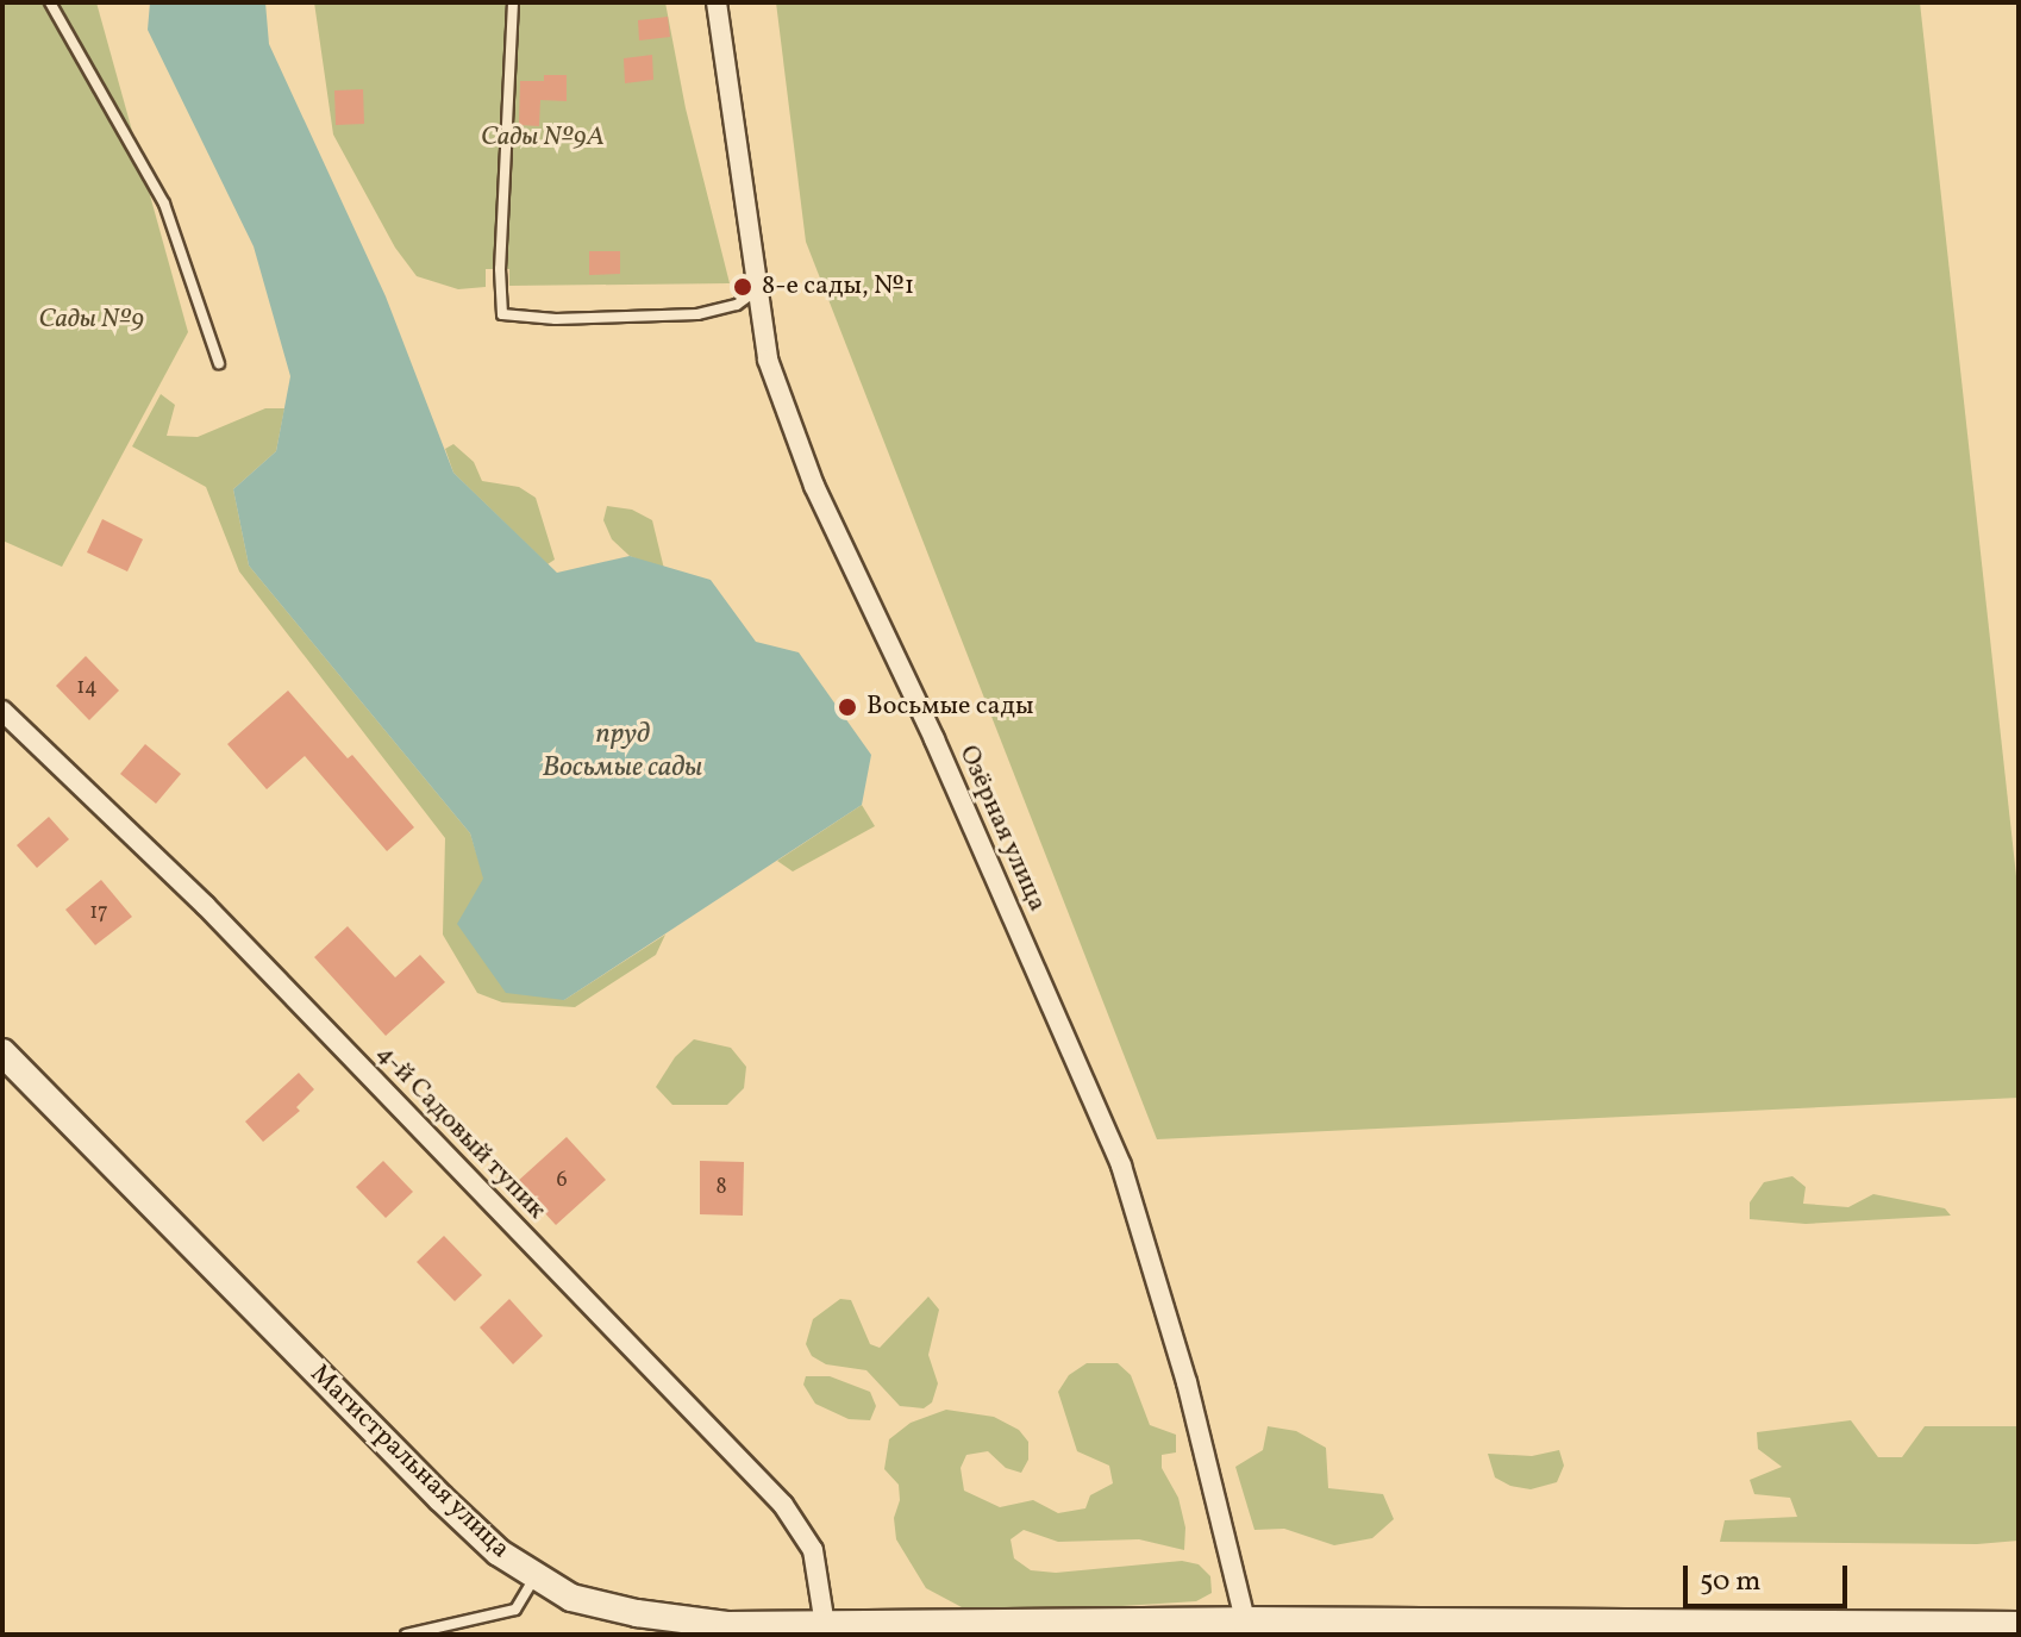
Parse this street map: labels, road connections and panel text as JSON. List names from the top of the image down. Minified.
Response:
{"streets":{"street":["Озёрная улица","4-й Садовый тупик","Магистральная улица"]},"crossings":[["Озёрная улица","Магистральная улица"],["4-й Садовый тупик","Магистральная улица"]],"water":["пруд Восьмые сады"],"parks":["Сады №9А","Сады №9"],"places":["8-е сады, №1","Восьмые сады"],"house_numbers":["14","17","6","8"],"scale_bar":"50 m"}
